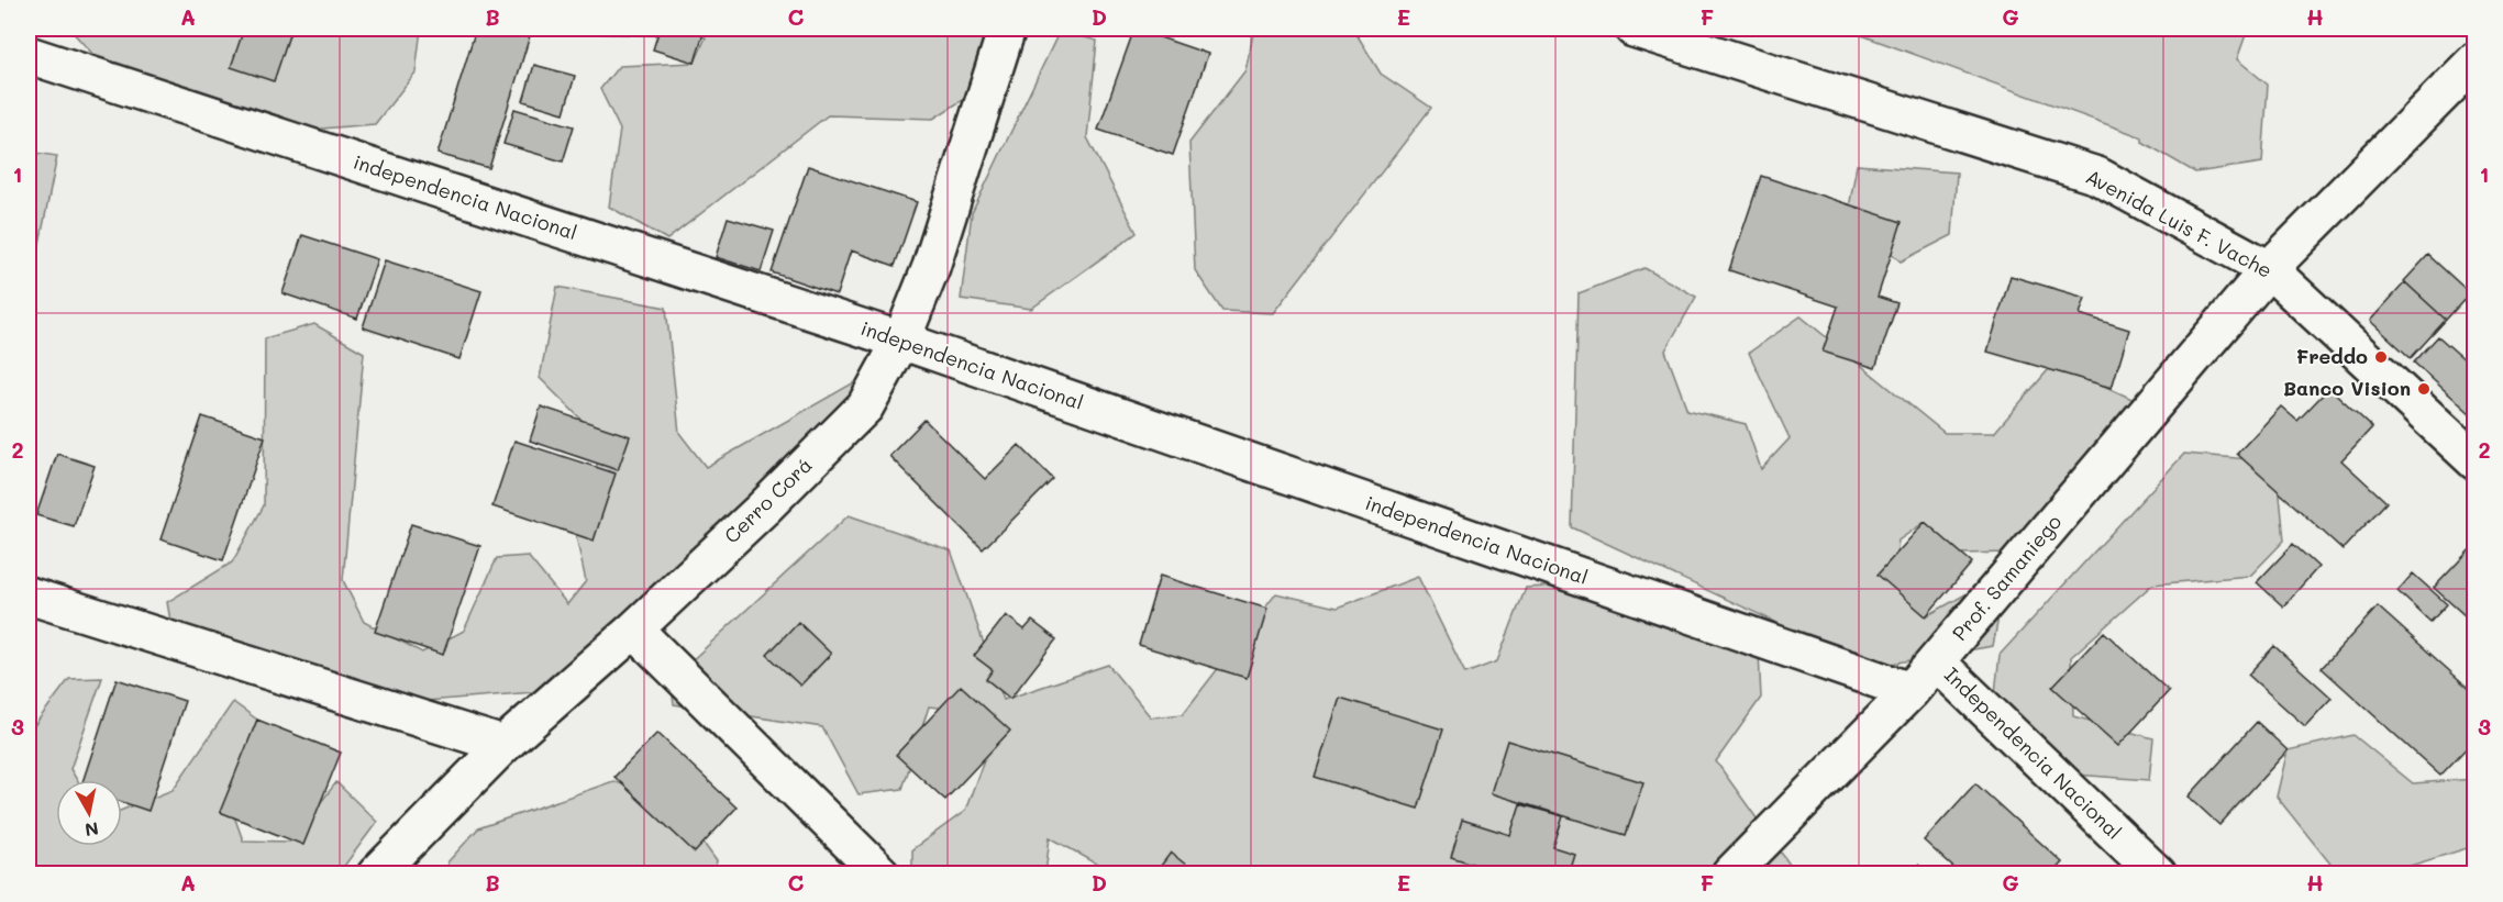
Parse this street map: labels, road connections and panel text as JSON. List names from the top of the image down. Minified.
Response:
{"streets":{"street":["independencia Nacional","Avenida Luis F. Vache","Cerro Corá","Prof. Samaniego","Independencia Nacional"]},"crossings":[["independencia Nacional","Cerro Corá"],["independencia Nacional","Prof. Samaniego"],["Avenida Luis F. Vache","Prof. Samaniego"],["Prof. Samaniego","Independencia Nacional"]],"places":["Freddo","Banco Vision"],"north":"bottom","grid":{"columns":["A","B","C","D","E","F","G","H"],"rows":["1","2","3"]}}
